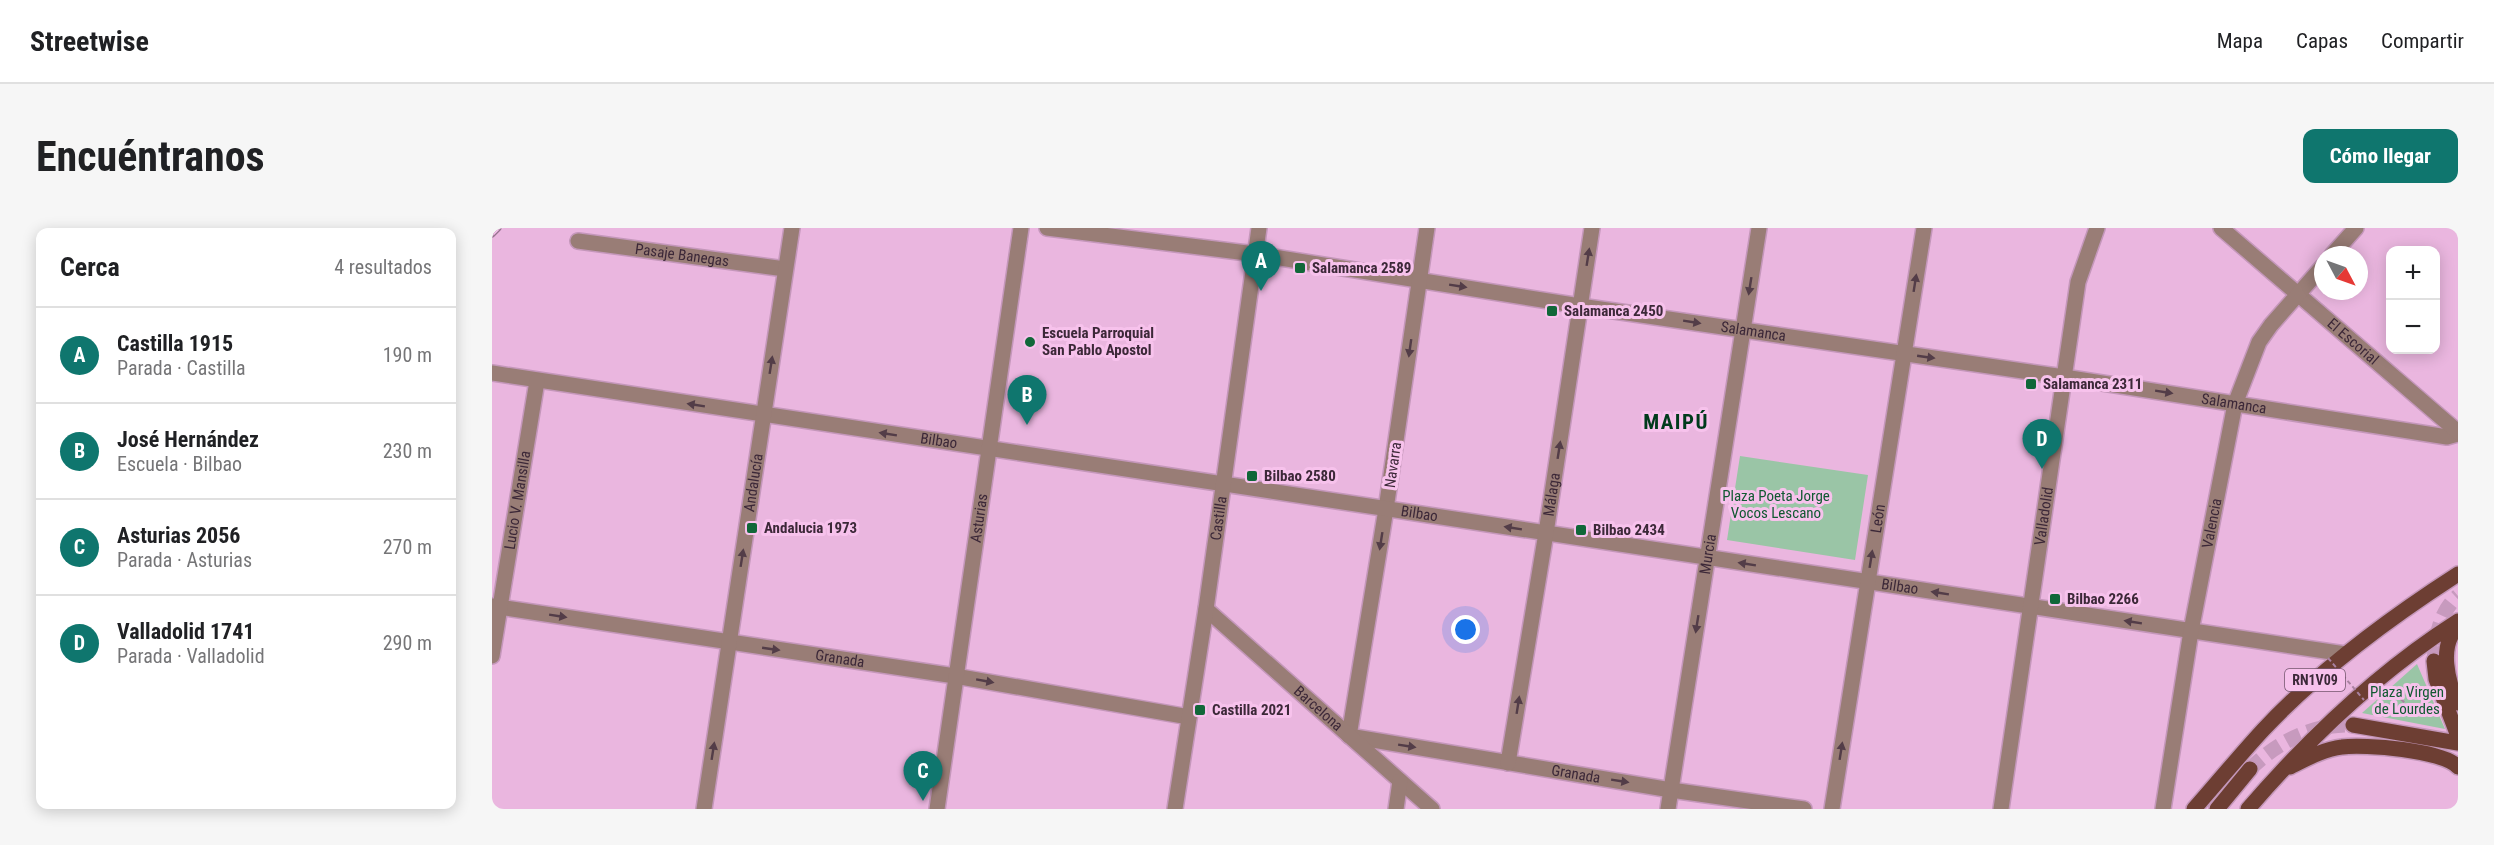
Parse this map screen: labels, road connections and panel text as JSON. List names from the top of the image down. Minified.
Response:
{"streets":{"main road":["RN1V09"],"street":["Pasaje Banegas","Salamanca","El Escorial","Bilbao","Navarra","Andalucía","Málaga","Lucio V. Mansilla","Valladolid","Asturias","León","Castilla","Valencia","Murcia","Granada","Barcelona"]},"crossings":[["Pasaje Banegas","Andalucía"],["Salamanca","El Escorial"],["Salamanca","Navarra"],["Salamanca","Málaga"],["Salamanca","Valladolid"],["Salamanca","León"],["Salamanca","Castilla"],["Salamanca","Valencia"],["Salamanca","Murcia"],["El Escorial","Valencia"],["Bilbao","Navarra"],["Bilbao","Andalucía"],["Bilbao","Málaga"],["Bilbao","Lucio V. Mansilla"],["Bilbao","Valladolid"],["Bilbao","Asturias"],["Bilbao","León"],["Bilbao","Castilla"],["Bilbao","Valencia"],["Bilbao","Murcia"],["Bilbao","RN1V09"],["Navarra","Granada"],["Navarra","Barcelona"],["Andalucía","Granada"],["Málaga","Granada"],["Lucio V. Mansilla","Granada"],["Asturias","Granada"],["Castilla","Granada"],["Castilla","Barcelona"],["Murcia","Granada"],["Granada","Barcelona"]],"one_way":["Salamanca","Bilbao","Navarra","Andalucía","Málaga","León","Murcia","Granada"],"districts":["MAIPÚ"],"parks":["Plaza Poeta Jorge Vocos Lescano","Plaza Virgen de Lourdes"],"places":{"transit":["Salamanca 2589","Salamanca 2450","Salamanca 2311","Bilbao 2580","Andalucia 1973","Bilbao 2434","Bilbao 2266","Castilla 2021"],"other":["Escuela Parroquial San Pablo Apostol"]},"north":"bottom right","page":{"header":"Streetwise","nav":["Mapa","Capas","Compartir"],"buttons":"Cómo llegar","title":"Encuéntranos","heading":["Cerca","4 resultados"],"pins":["A","B","D","C"],"map_buttons":["+","−"],"list":[{"mark":"A","name":"Castilla 1915","note":"Parada · Castilla","value":"190 m"},{"mark":"B","name":"José Hernández","note":"Escuela · Bilbao","value":"230 m"},{"mark":"C","name":"Asturias 2056","note":"Parada · Asturias","value":"270 m"},{"mark":"D","name":"Valladolid 1741","note":"Parada · Valladolid","value":"290 m"}]}}
